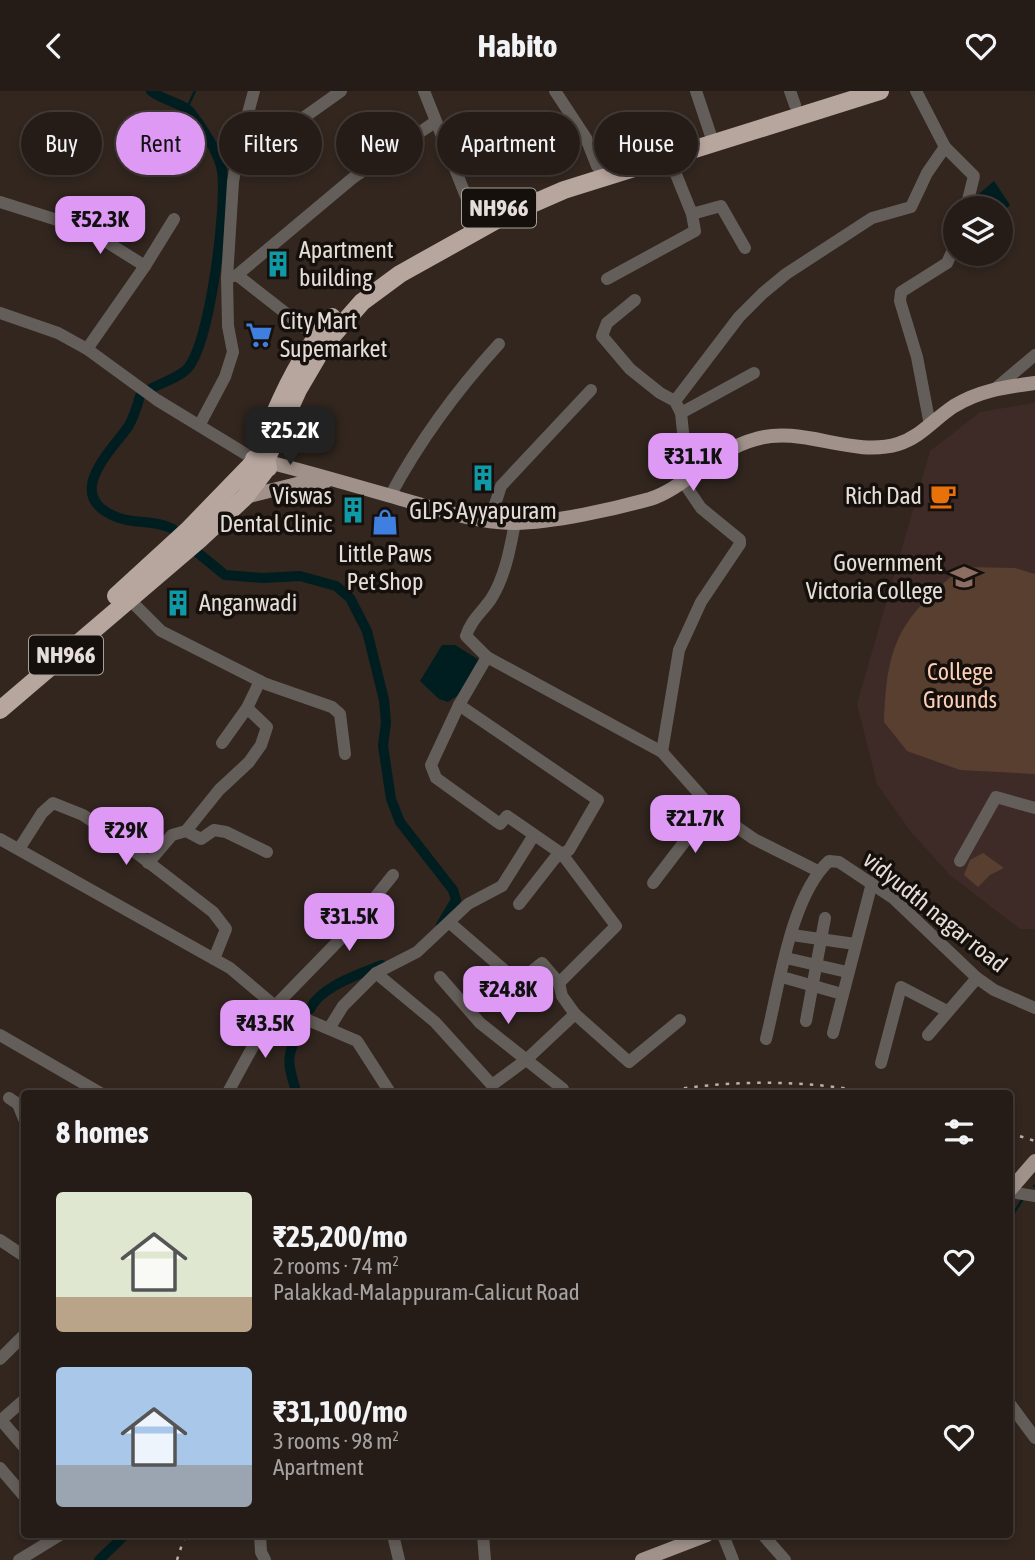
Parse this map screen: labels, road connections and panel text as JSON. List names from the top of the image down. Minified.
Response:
{"streets":{"highway":["NH966"],"street":["vidyudth nagar road"]},"parks":["College Grounds"],"places":{"building":["Apartment building","GLPS Ayyapuram","Viswas Dental Clinic","Anganwadi"],"supermarket":["City Mart Supemarket"],"cafe":["Rich Dad"],"shop":["Little Paws Pet Shop"],"school or university":["Government Victoria College"]},"page":{"header":"Habito","chip":["Buy","Rent","Filters","New","Apartment","House"],"price":["₹52.3K","₹25.2K","₹31.1K","₹21.7K","₹29K","₹31.5K","₹24.8K","₹43.5K"],"heading":"8 homes","list":[{"name":"₹25,200/mo","note":"2 rooms · 74 m² · Palakkad-Malappuram-Calicut Road"},{"name":"₹31,100/mo","note":"3 rooms · 98 m² · Apartment"}]}}
